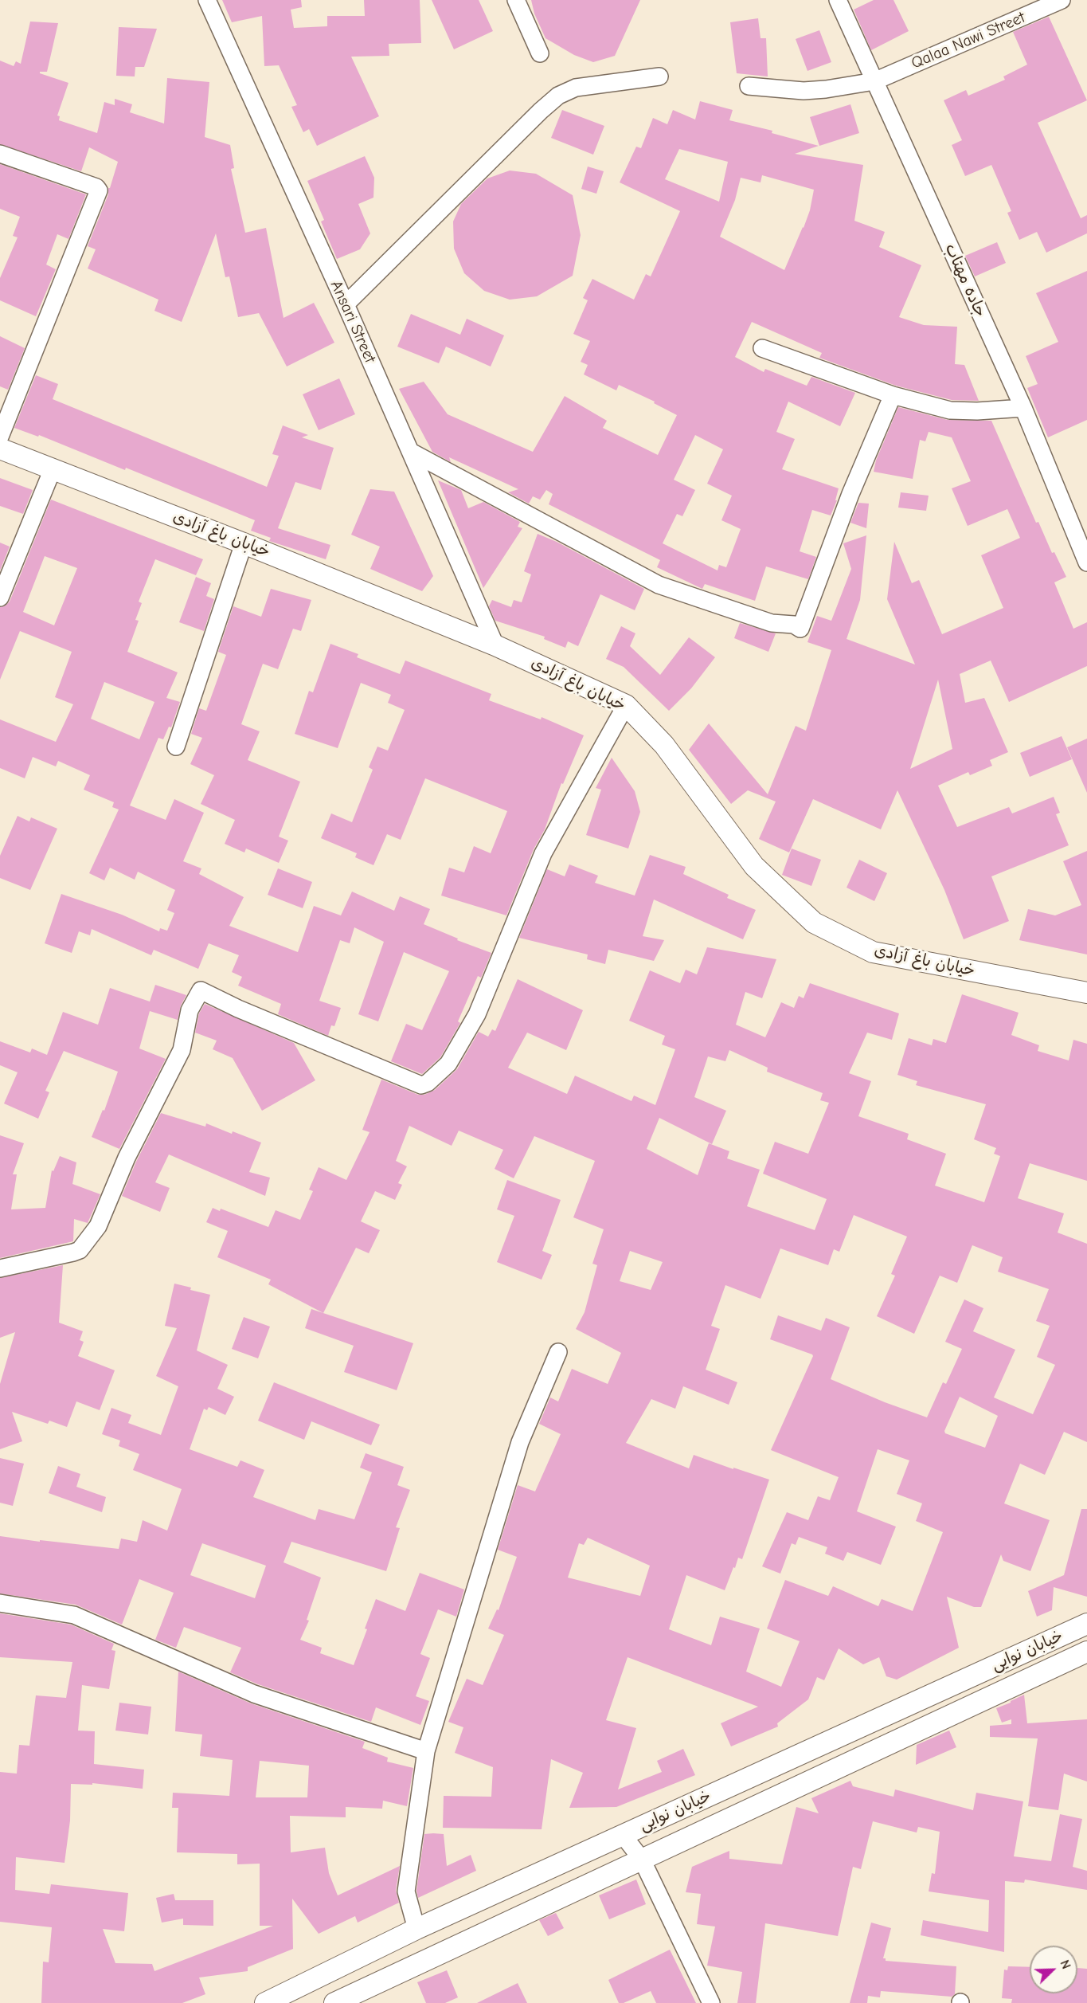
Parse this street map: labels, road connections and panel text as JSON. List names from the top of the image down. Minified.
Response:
{"streets":{"street":["Qalaa Nawi Street","جاده مهتاب","Ansari Street","خیابان باغ آزادی","خیابان نوایی"]},"crossings":[["Qalaa Nawi Street","جاده مهتاب"],["Ansari Street","خیابان باغ آزادی"]],"north":"top right"}
